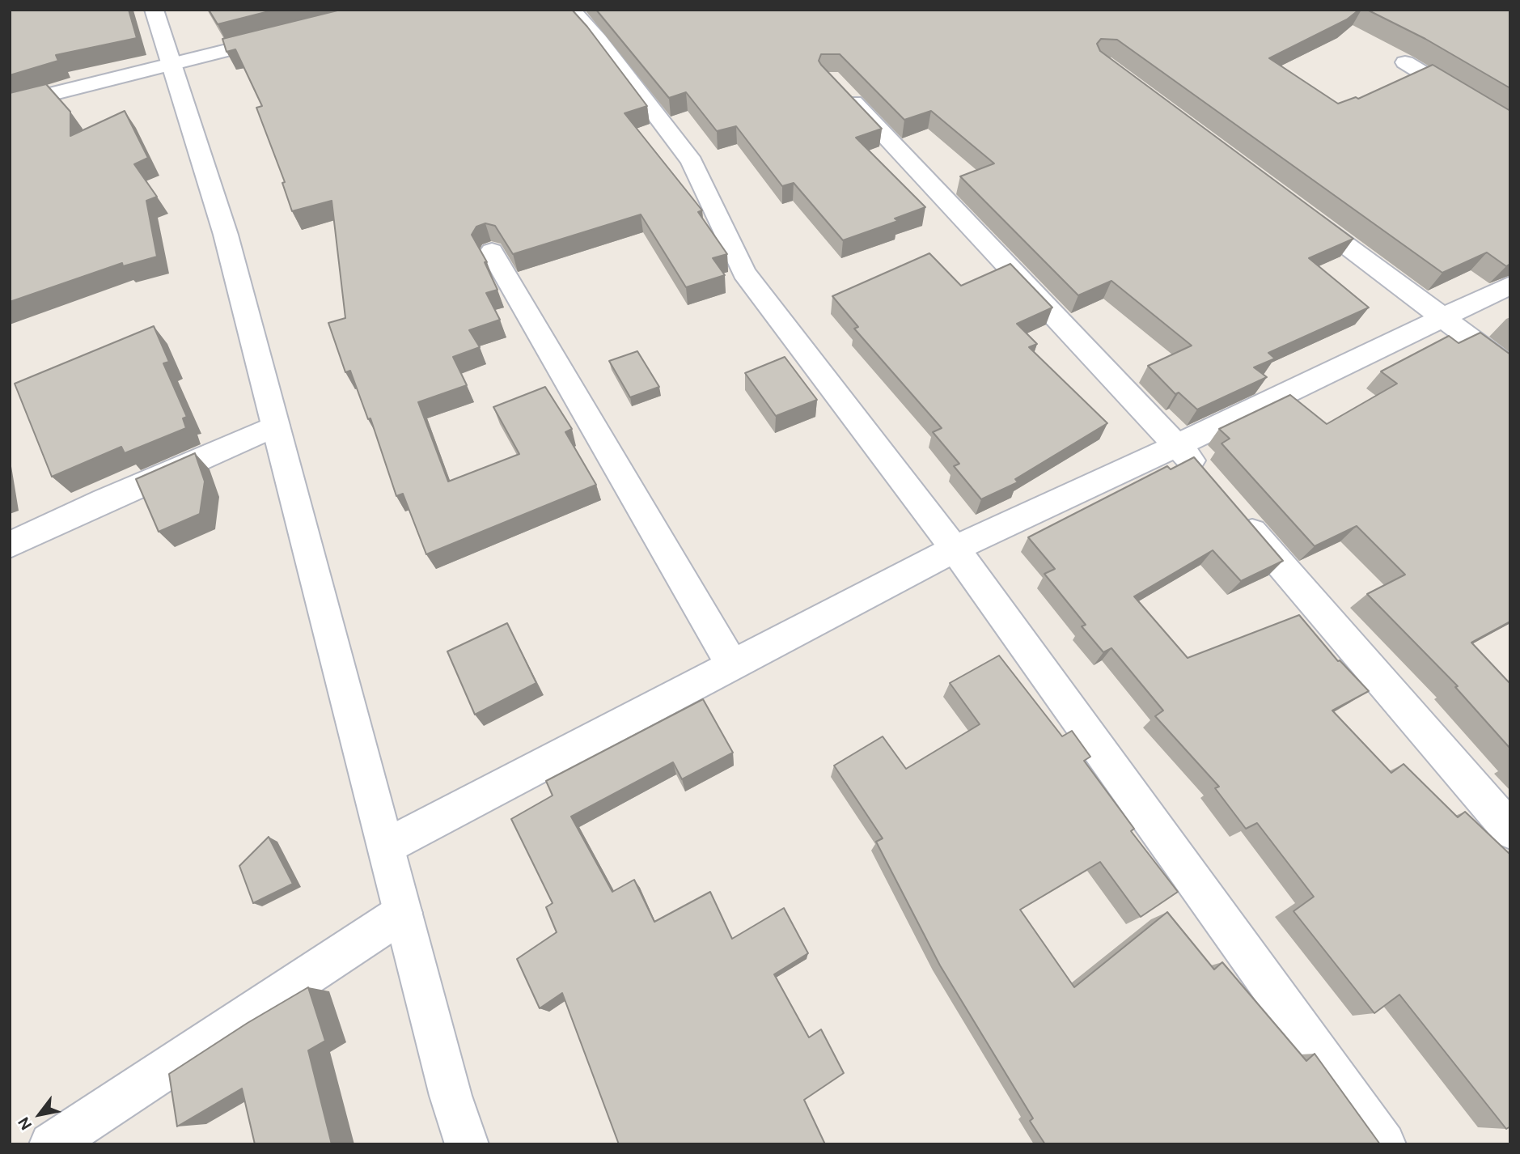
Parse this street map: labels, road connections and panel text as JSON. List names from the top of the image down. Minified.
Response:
{"north":"bottom left"}
